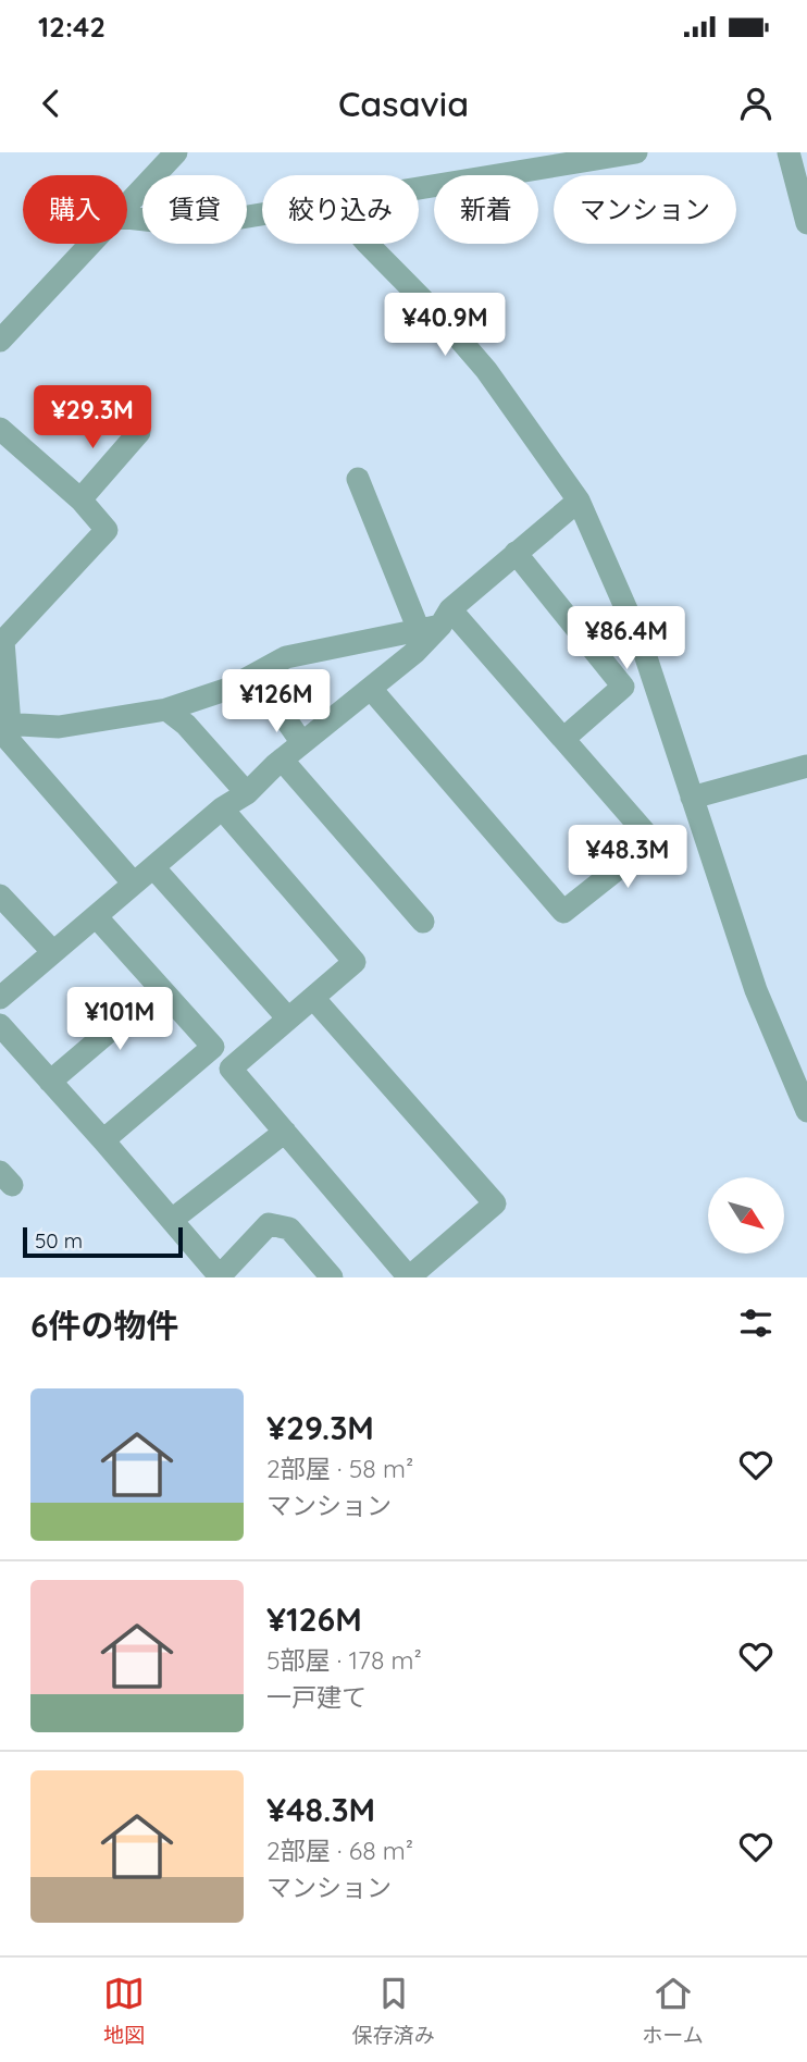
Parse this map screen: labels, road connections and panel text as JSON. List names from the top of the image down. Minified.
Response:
{"scale_bar":"50 m","north":"bottom right","page":{"status":"12:42","header":"Casavia","chip":["購入","賃貸","絞り込み","新着","マンション"],"price":["¥40.9M","¥29.3M","¥86.4M","¥126M","¥48.3M","¥101M"],"scale":"50 m","heading":"6件の物件","list":[{"name":"¥29.3M","note":"2部屋 · 58 m² · マンション"},{"name":"¥126M","note":"5部屋 · 178 m² · 一戸建て"},{"name":"¥48.3M","note":"2部屋 · 68 m² · マンション"}],"tabs":["地図","保存済み","ホーム"]}}
